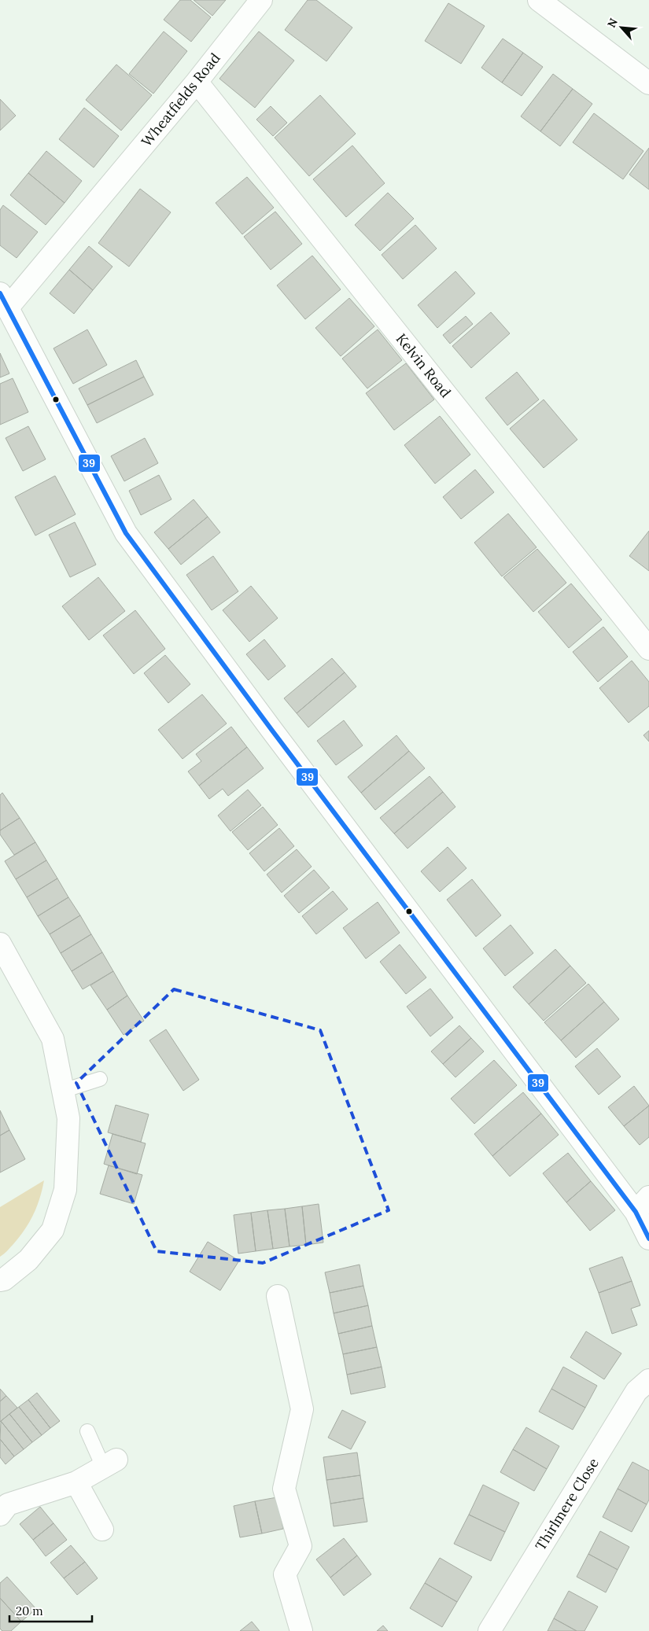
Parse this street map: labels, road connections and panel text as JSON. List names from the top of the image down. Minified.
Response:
{"streets":{"street":["Wheatfields Road","Kelvin Road","Thirlmere Close"]},"crossings":[["Wheatfields Road","Kelvin Road"]],"lines":["transit line 39"],"scale_bar":"20 m","north":"top left"}
